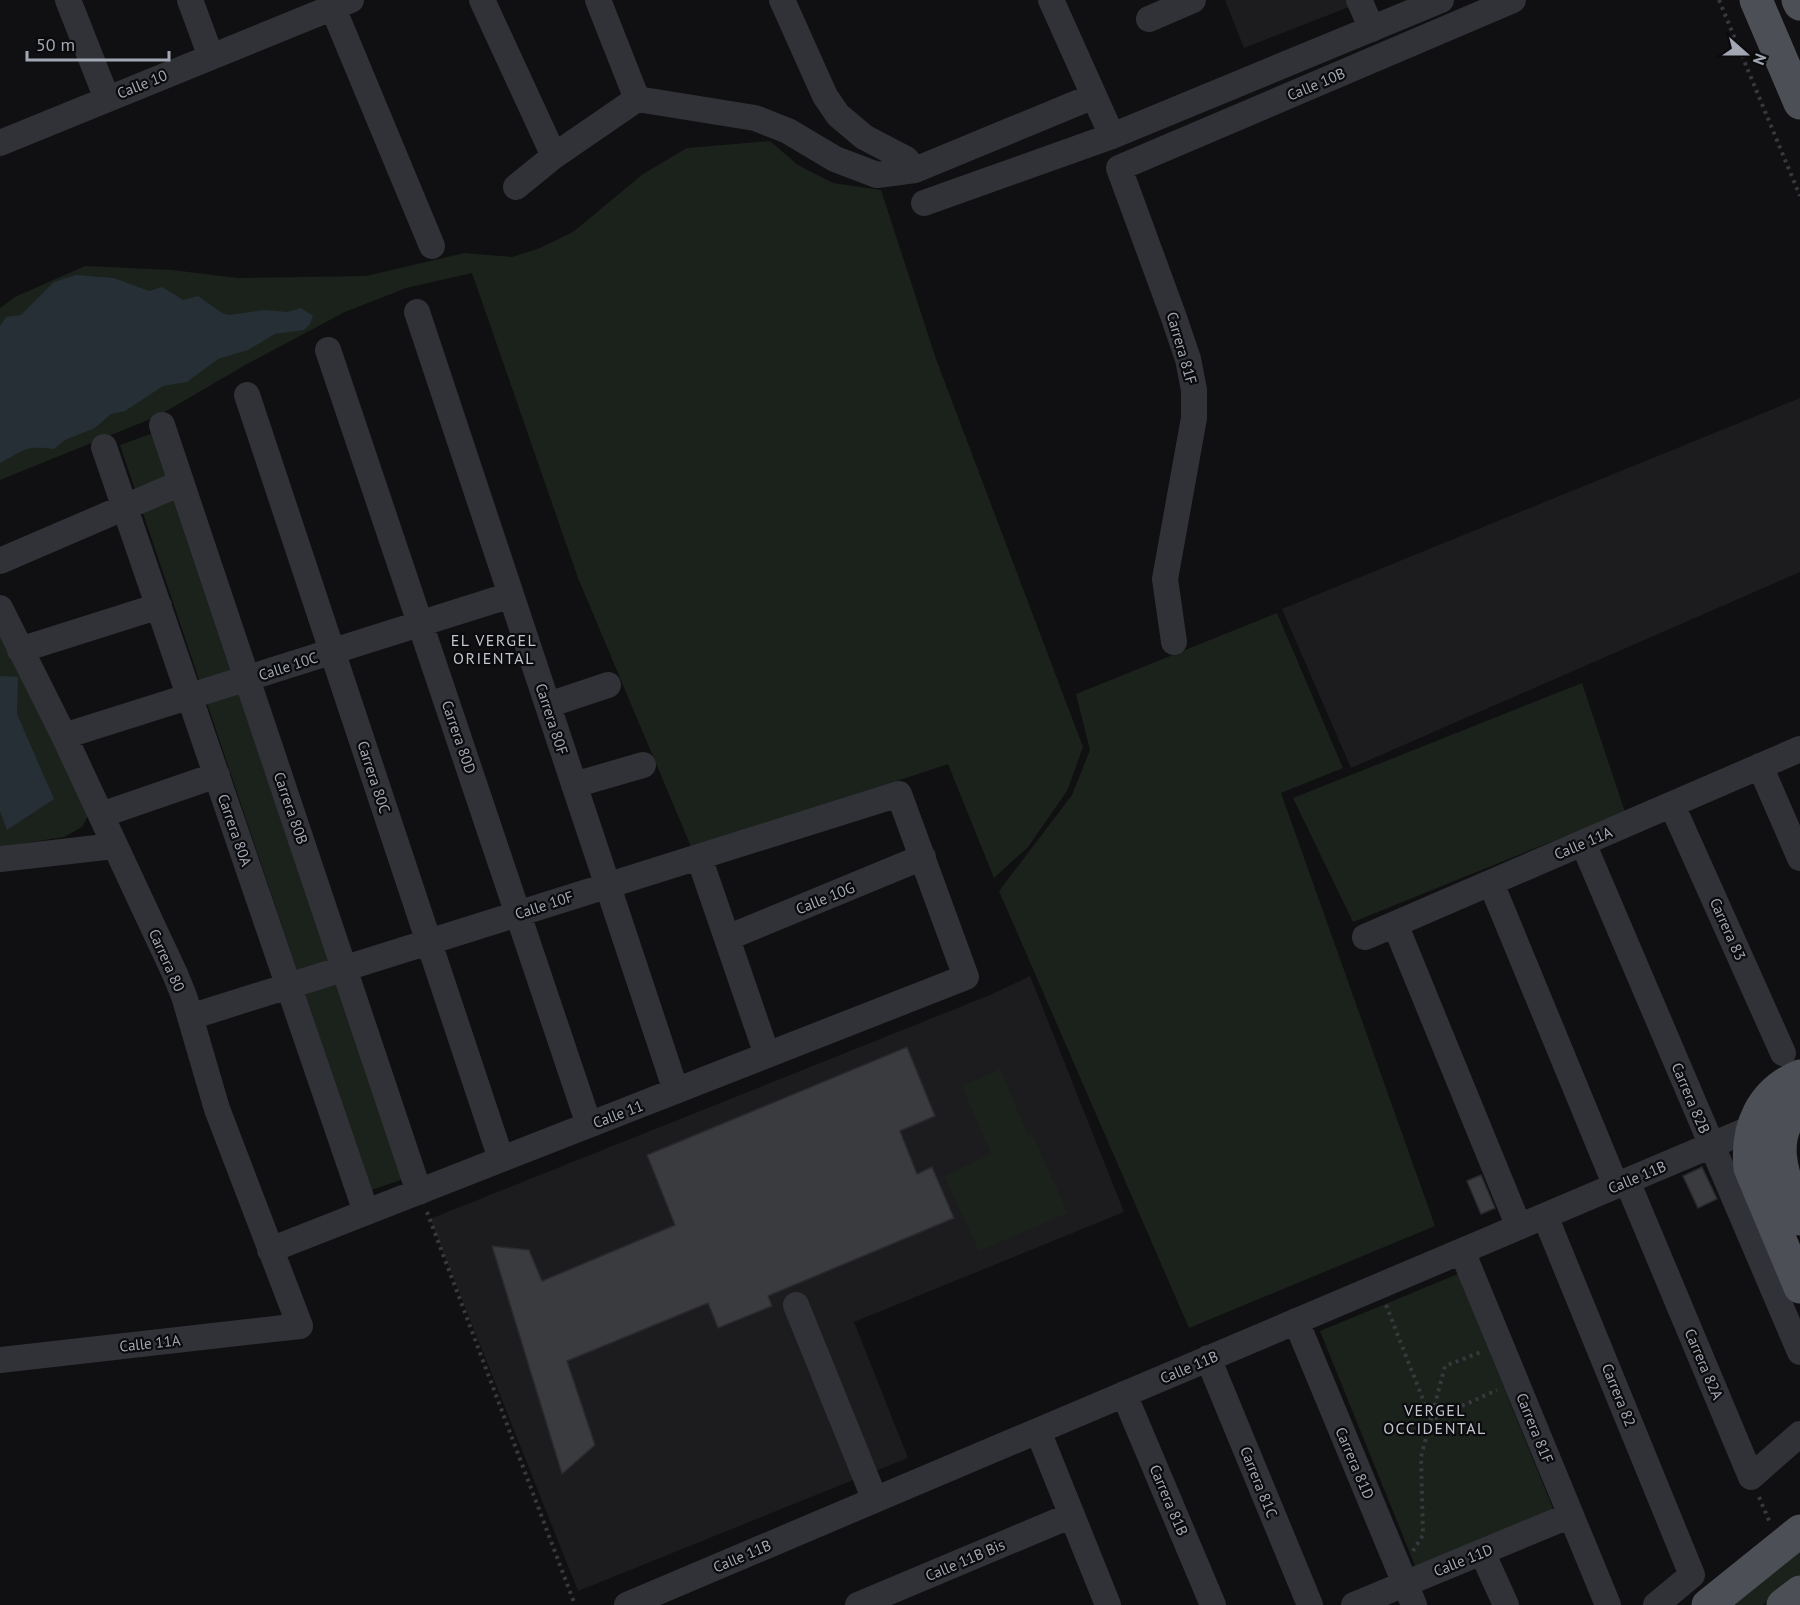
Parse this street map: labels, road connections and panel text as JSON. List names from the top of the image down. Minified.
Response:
{"streets":{"street":["Calle 10","Calle 10B","Carrera 81F","Calle 10C","Carrera 80F","Carrera 80D","Carrera 80C","Carrera 80B","Carrera 80A","Calle 11A","Calle 10G","Calle 10F","Carrera 83","Carrera 80","Carrera 82B","Calle 11","Calle 11B","Carrera 82A","Carrera 82","Carrera 81D","Carrera 81C","Carrera 81B","Calle 11B Bis","Calle 11D"]},"crossings":[["Calle 10B","Carrera 81F"],["Carrera 81F","Calle 11B"],["Carrera 81F","Calle 11D"],["Calle 10C","Carrera 80F"],["Calle 10C","Carrera 80D"],["Calle 10C","Carrera 80C"],["Calle 10C","Carrera 80B"],["Calle 10C","Carrera 80A"],["Calle 10C","Carrera 80"],["Carrera 80F","Calle 10F"],["Carrera 80F","Calle 11"],["Carrera 80D","Calle 10F"],["Carrera 80D","Calle 11"],["Carrera 80C","Calle 10F"],["Carrera 80C","Calle 11"],["Carrera 80B","Calle 10F"],["Carrera 80B","Calle 11"],["Carrera 80A","Calle 10F"],["Carrera 80A","Calle 11"],["Calle 11A","Carrera 83"],["Calle 11A","Carrera 80"],["Calle 11A","Carrera 82B"],["Calle 11A","Carrera 82A"],["Calle 10G","Calle 10F"],["Calle 10G","Calle 11"],["Calle 10F","Carrera 80"],["Calle 10F","Calle 11"],["Carrera 80","Calle 11"],["Carrera 82B","Calle 11B"],["Calle 11B","Carrera 82A"],["Calle 11B","Carrera 82"],["Calle 11B","Carrera 81D"],["Calle 11B","Carrera 81C"],["Calle 11B","Carrera 81B"],["Carrera 81D","Calle 11D"]],"districts":["EL VERGEL ORIENTAL","VERGEL OCCIDENTAL"],"scale_bar":"50 m","north":"right"}
